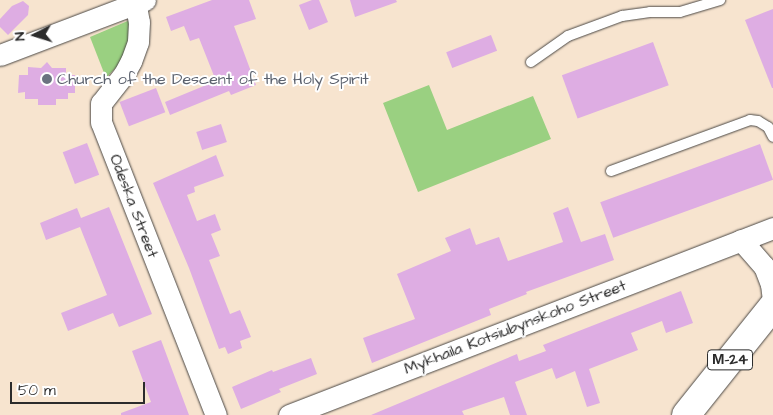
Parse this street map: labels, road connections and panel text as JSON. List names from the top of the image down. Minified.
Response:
{"streets":{"highway":["М-24"],"street":["Odeska Street","Mykhaila Kotsiubynskoho Street"]},"places":["Church of the Descent of the Holy Spirit"],"scale_bar":"50 m","north":"left"}
